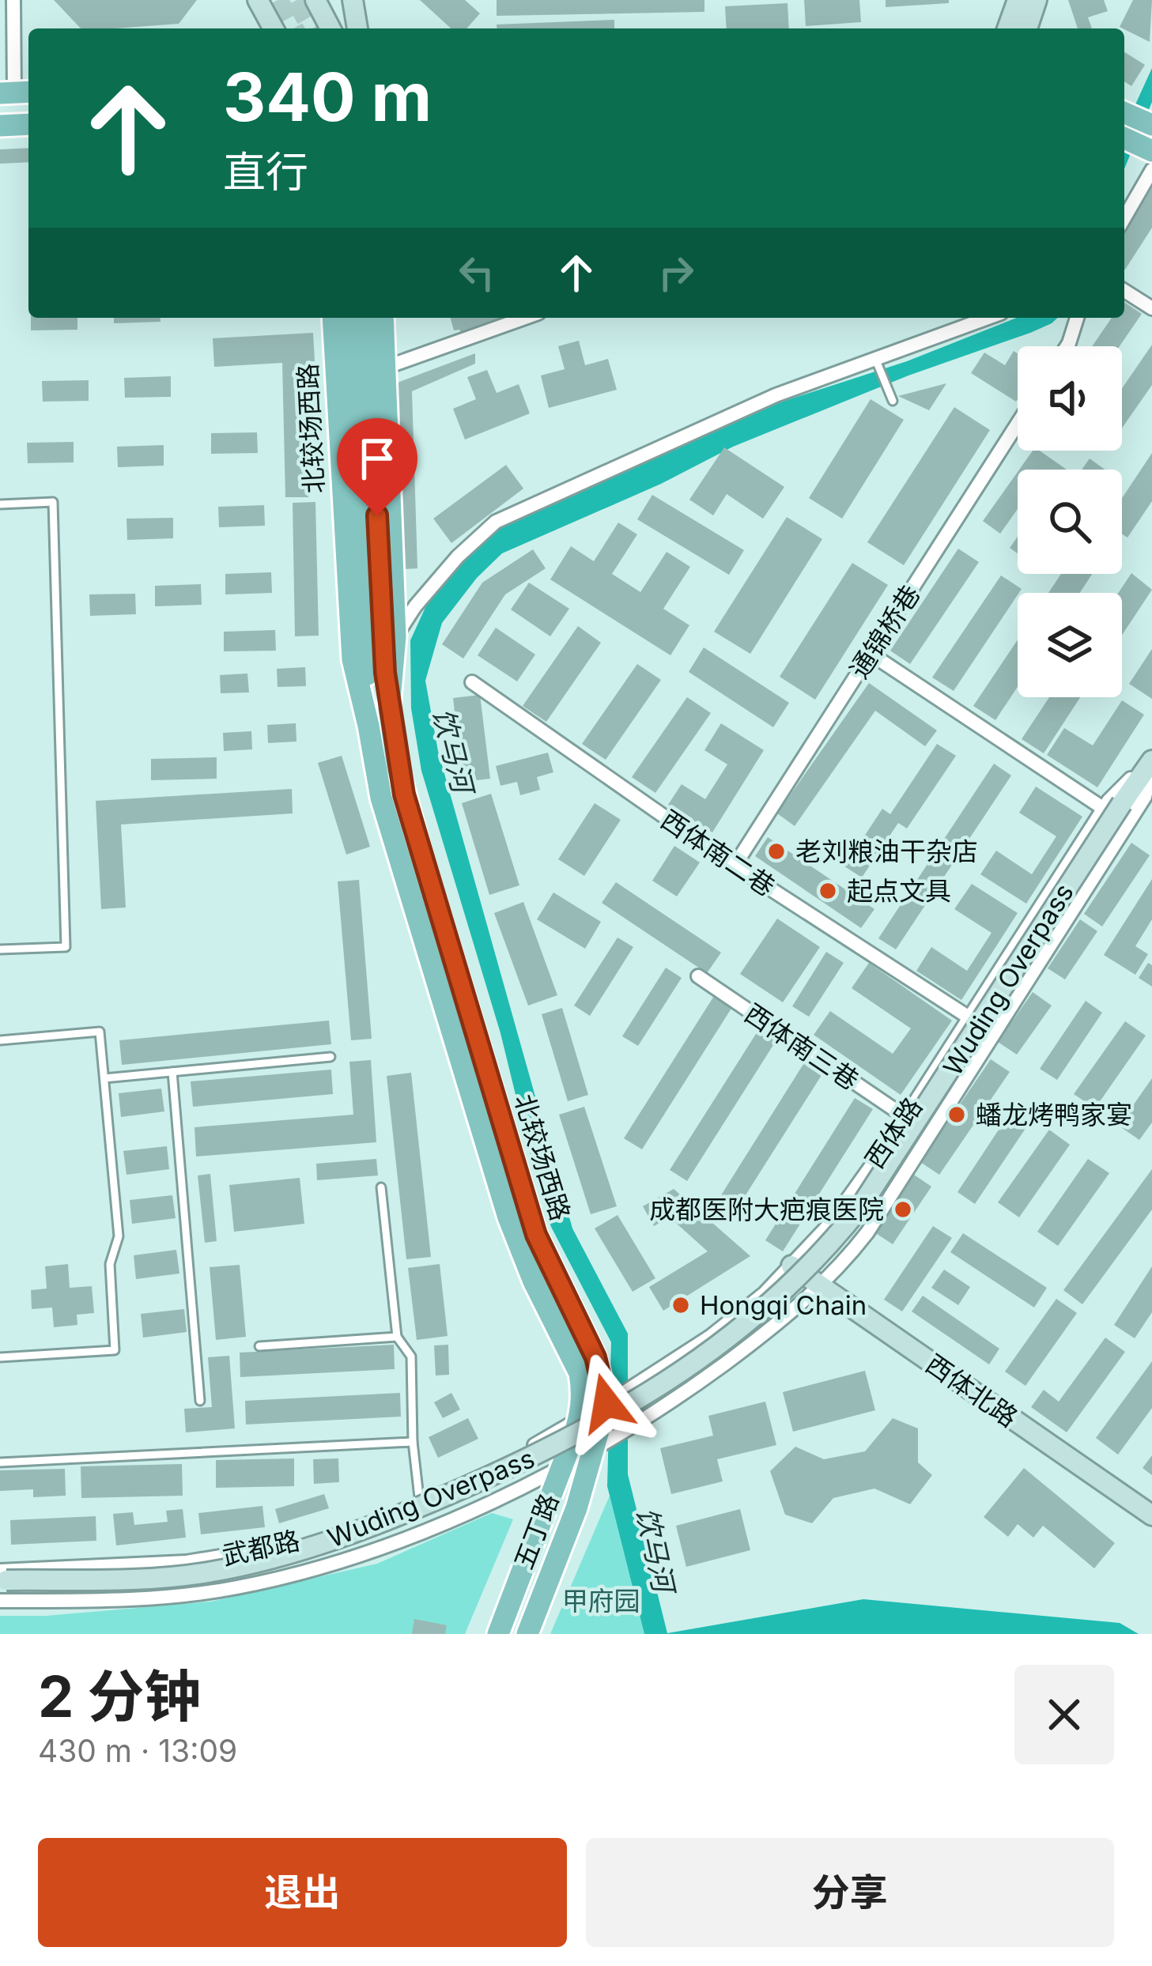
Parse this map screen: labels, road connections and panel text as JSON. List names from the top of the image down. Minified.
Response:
{"streets":{"main road":["北较场西路","五丁路"],"street":["通锦桥巷","西体南二巷","Wuding Overpass","西体南三巷","西体路","西体北路","武都路"]},"crossings":[["北较场西路","西体路"],["北较场西路","五丁路"],["北较场西路","武都路"],["通锦桥巷","西体南二巷"],["西体南二巷","西体路"],["Wuding Overpass","西体路"],["Wuding Overpass","武都路"],["西体南三巷","西体路"],["西体路","西体北路"],["西体路","五丁路"],["西体路","武都路"],["五丁路","武都路"]],"water":["饮马河"],"parks":["甲府园"],"places":["老刘粮油干杂店","起点文具","蟠龙烤鸭家宴","成都医附大疤痕医院","Hongqi Chain"],"page":{"turn":["340 m","直行"],"heading":["2 分钟","430 m · 13:09"],"buttons":["退出","分享"]}}
